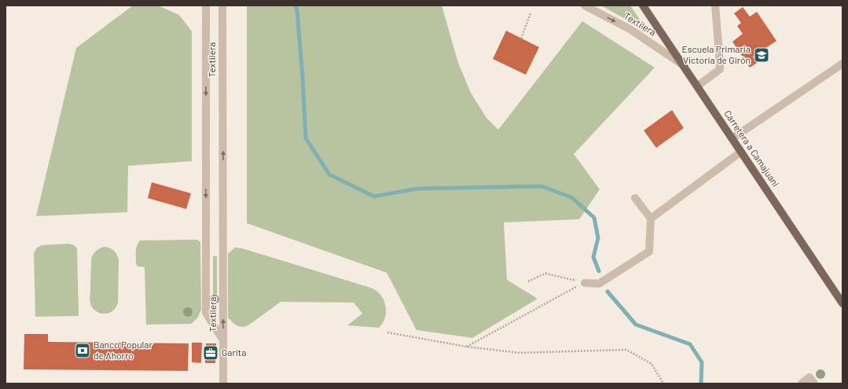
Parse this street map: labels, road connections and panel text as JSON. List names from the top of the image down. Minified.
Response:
{"streets":{"main road":["Carretera a Camajuaní"],"street":["Textilera"]},"crossings":[["Textilera","Carretera a Camajuaní"]],"places":{"school or university":["Escuela Primaria Victoria de Girón"],"bank":["Banco Popular de Ahorro"],"office":["Garita"]}}
